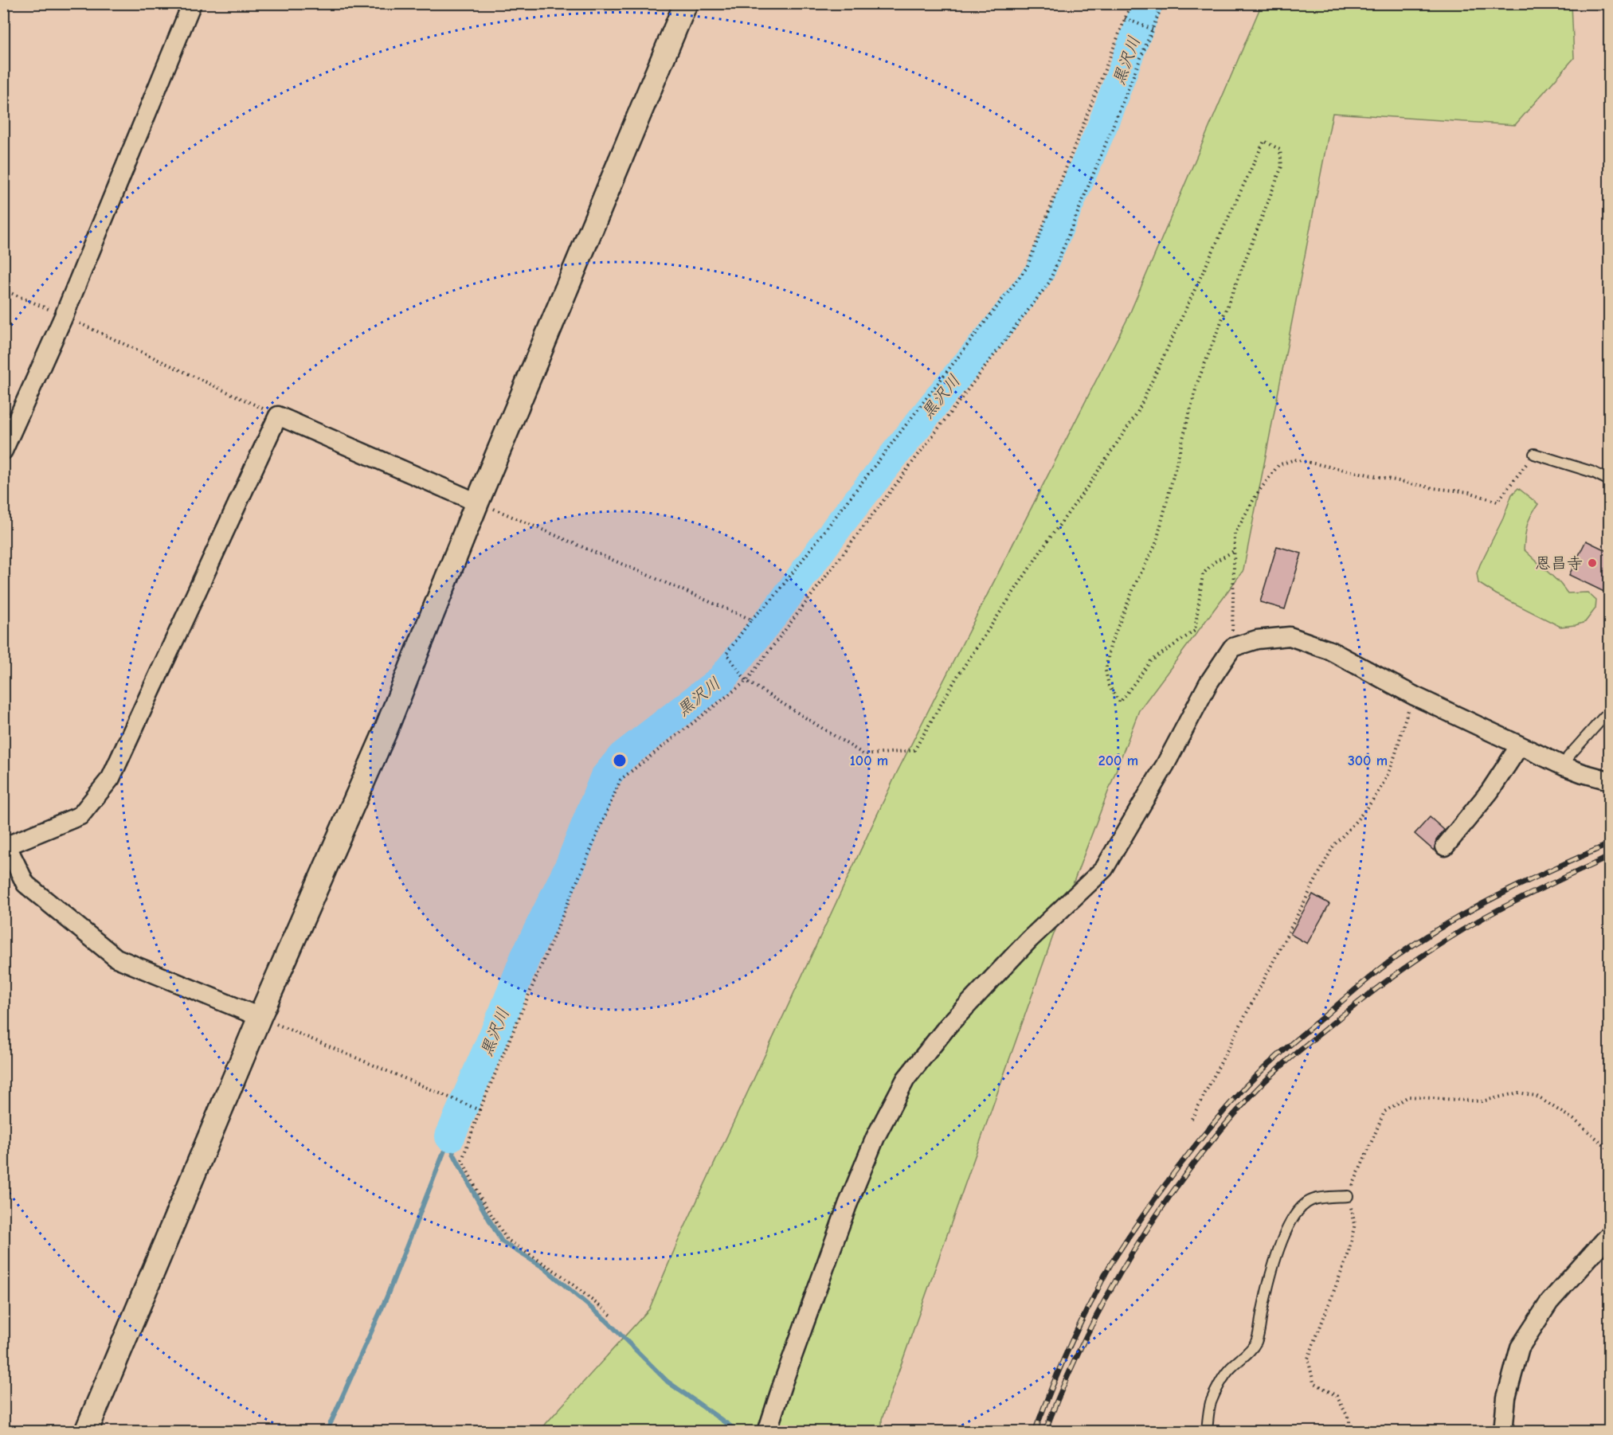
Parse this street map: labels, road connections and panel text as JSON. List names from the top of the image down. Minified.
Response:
{"water":["黒沢川"],"places":["恩昌寺"],"rings":["100 m","200 m","300 m"]}
